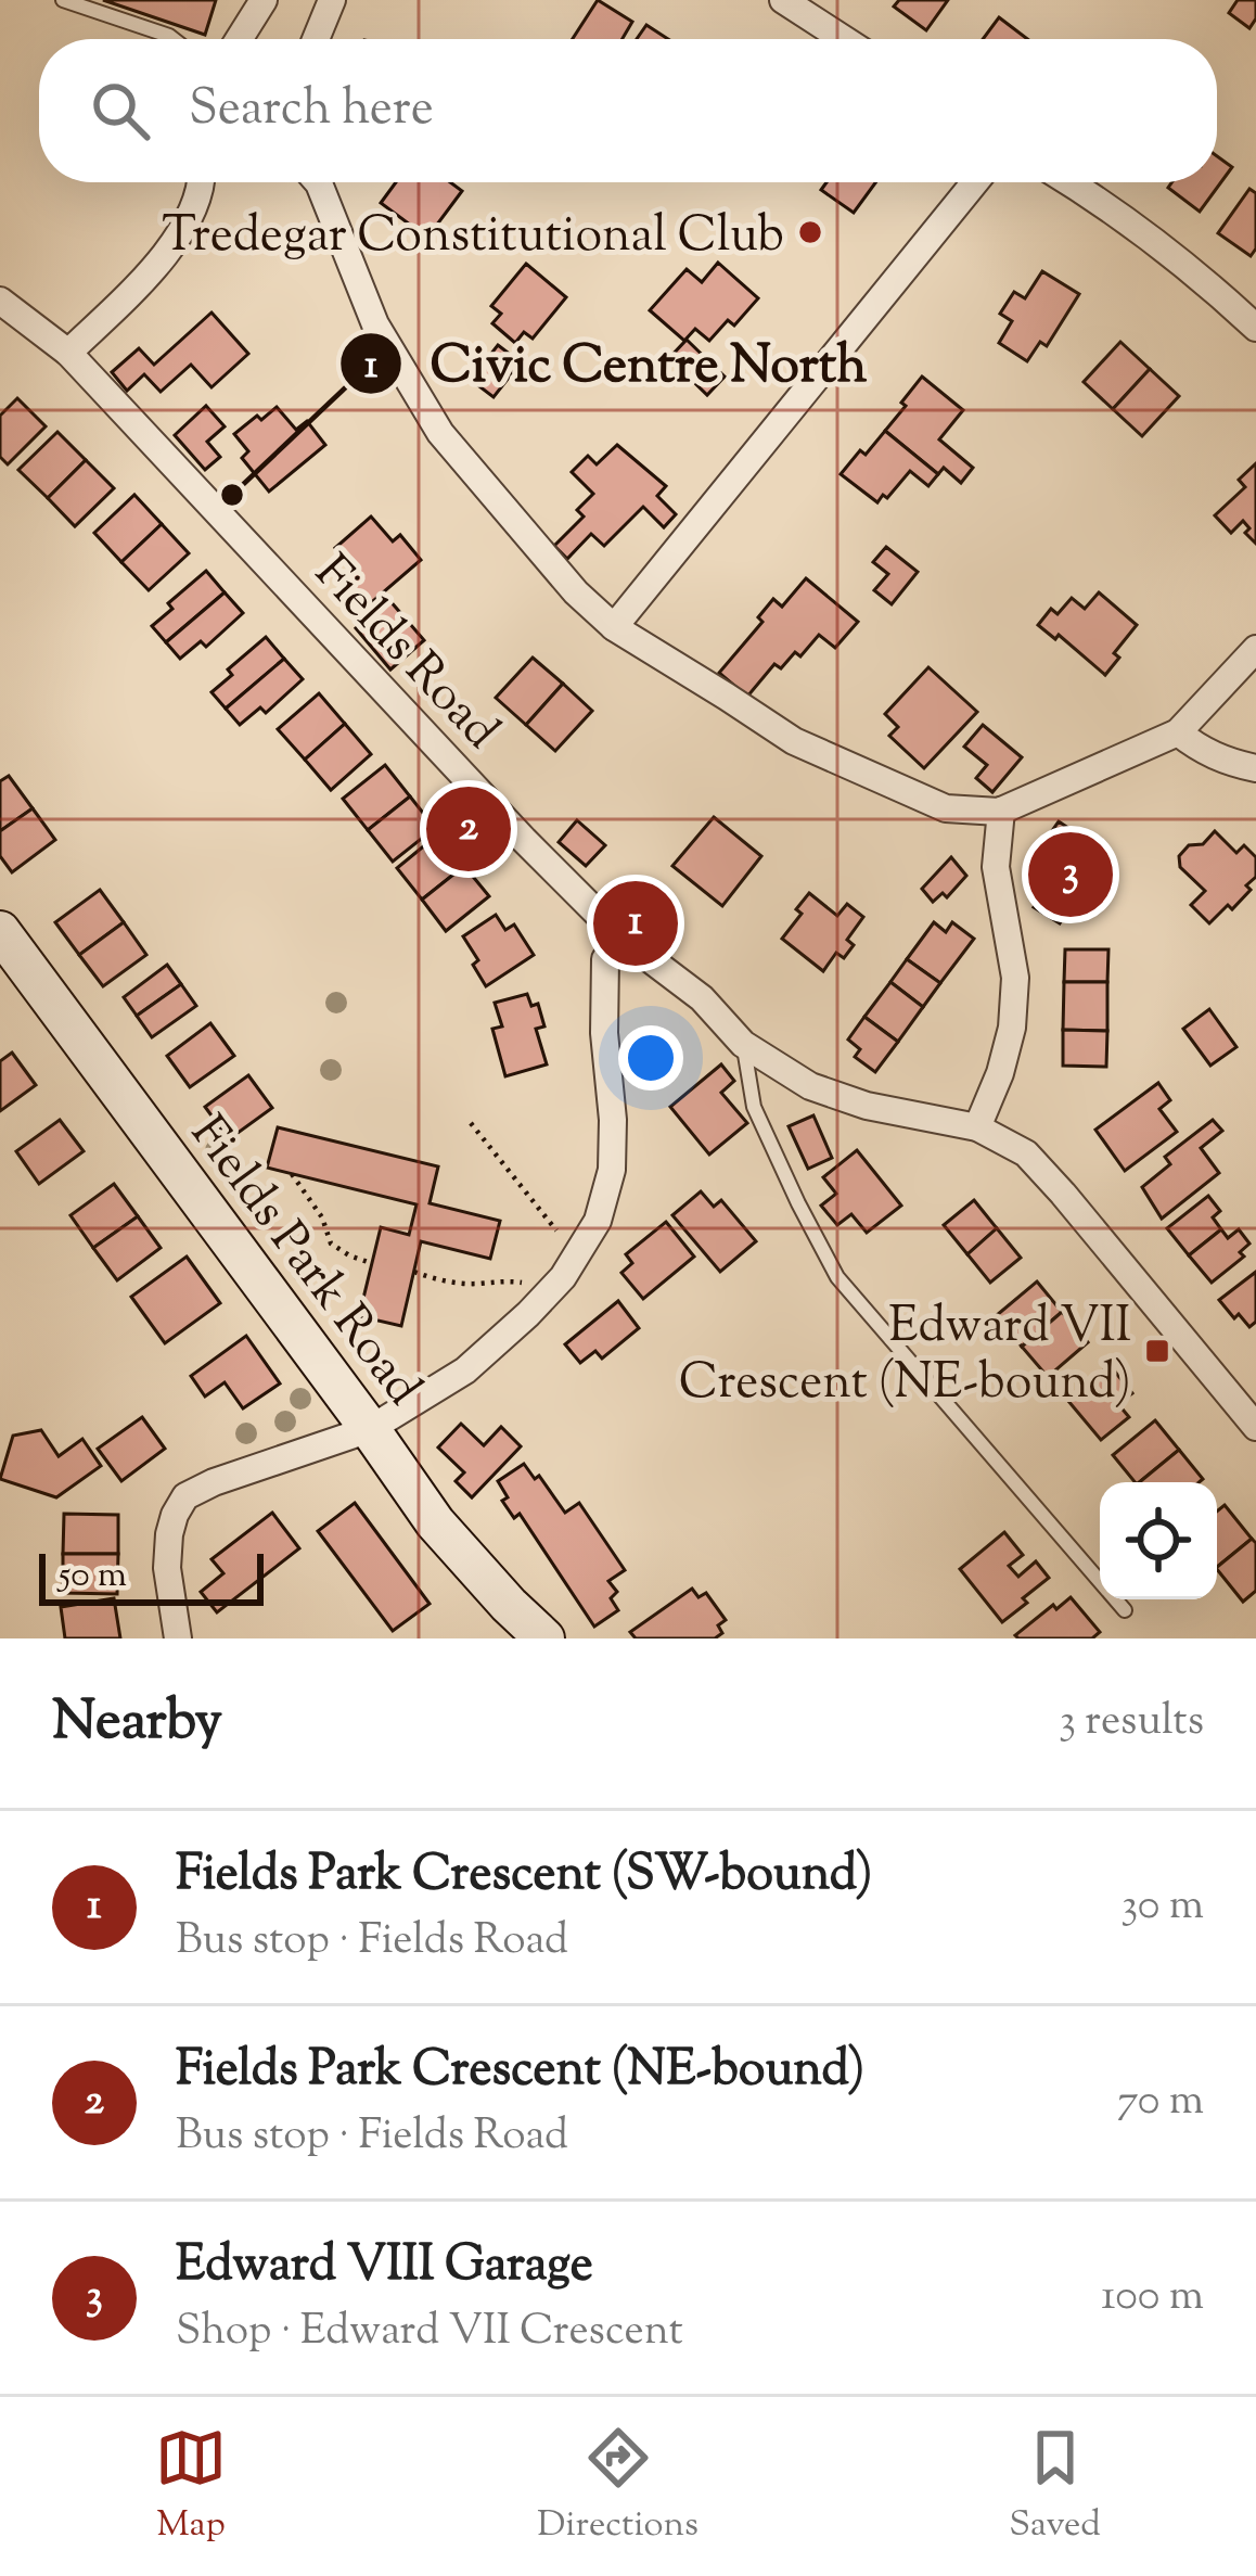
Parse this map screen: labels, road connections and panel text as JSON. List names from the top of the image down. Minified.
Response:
{"streets":{"main road":["Fields Park Road"],"street":["Fields Road"]},"places":{"other":["Tredegar Constitutional Club","Civic Centre North"],"transit":["Edward VII Crescent (NE-bound)"]},"scale_bar":"50 m","page":{"search":"Search here","pins":["2","3","1"],"scale":"50 m","heading":["Nearby","3 results"],"list":[{"mark":"1","name":"Fields Park Crescent (SW-bound)","note":"Bus stop · Fields Road","value":"30 m"},{"mark":"2","name":"Fields Park Crescent (NE-bound)","note":"Bus stop · Fields Road","value":"70 m"},{"mark":"3","name":"Edward VIII Garage","note":"Shop · Edward VII Crescent","value":"100 m"}],"nav":["Map","Directions","Saved"]}}
